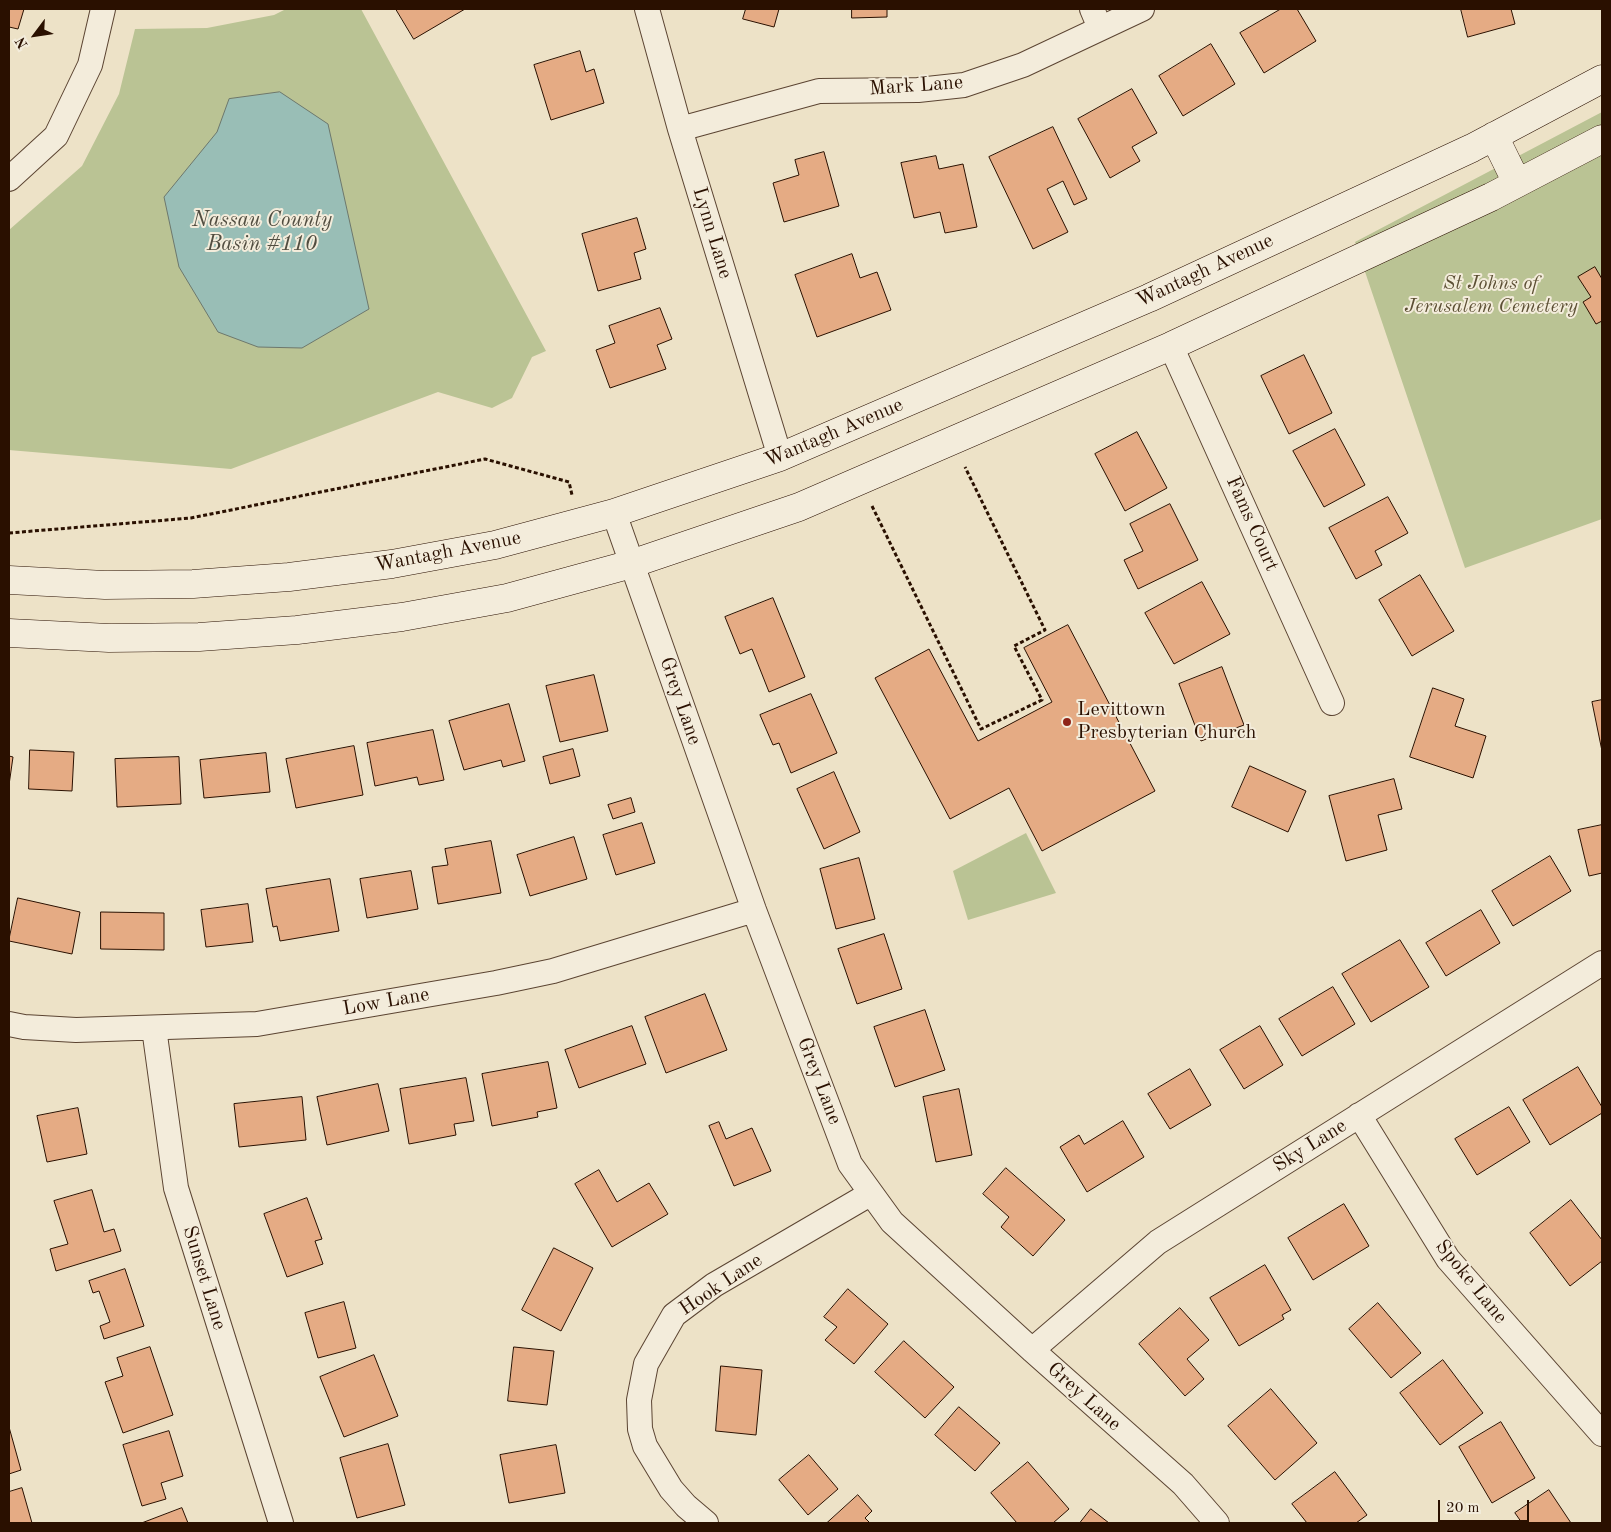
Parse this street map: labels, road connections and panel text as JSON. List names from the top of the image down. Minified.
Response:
{"streets":{"main road":["Wantagh Avenue"],"street":["Mark Lane","Lynn Lane","Fams Court","Grey Lane","Low Lane","Sky Lane","Sunset Lane","Spoke Lane","Hook Lane"]},"crossings":[["Mark Lane","Lynn Lane"],["Lynn Lane","Wantagh Avenue"],["Wantagh Avenue","Grey Lane"],["Grey Lane","Low Lane"],["Grey Lane","Sky Lane"],["Grey Lane","Hook Lane"],["Low Lane","Sunset Lane"],["Sky Lane","Spoke Lane"]],"water":["Nassau County Basin #110"],"parks":["St Johns of Jerusalem Cemetery"],"places":["Levittown Presbyterian Church"],"scale_bar":"20 m","north":"bottom left"}
